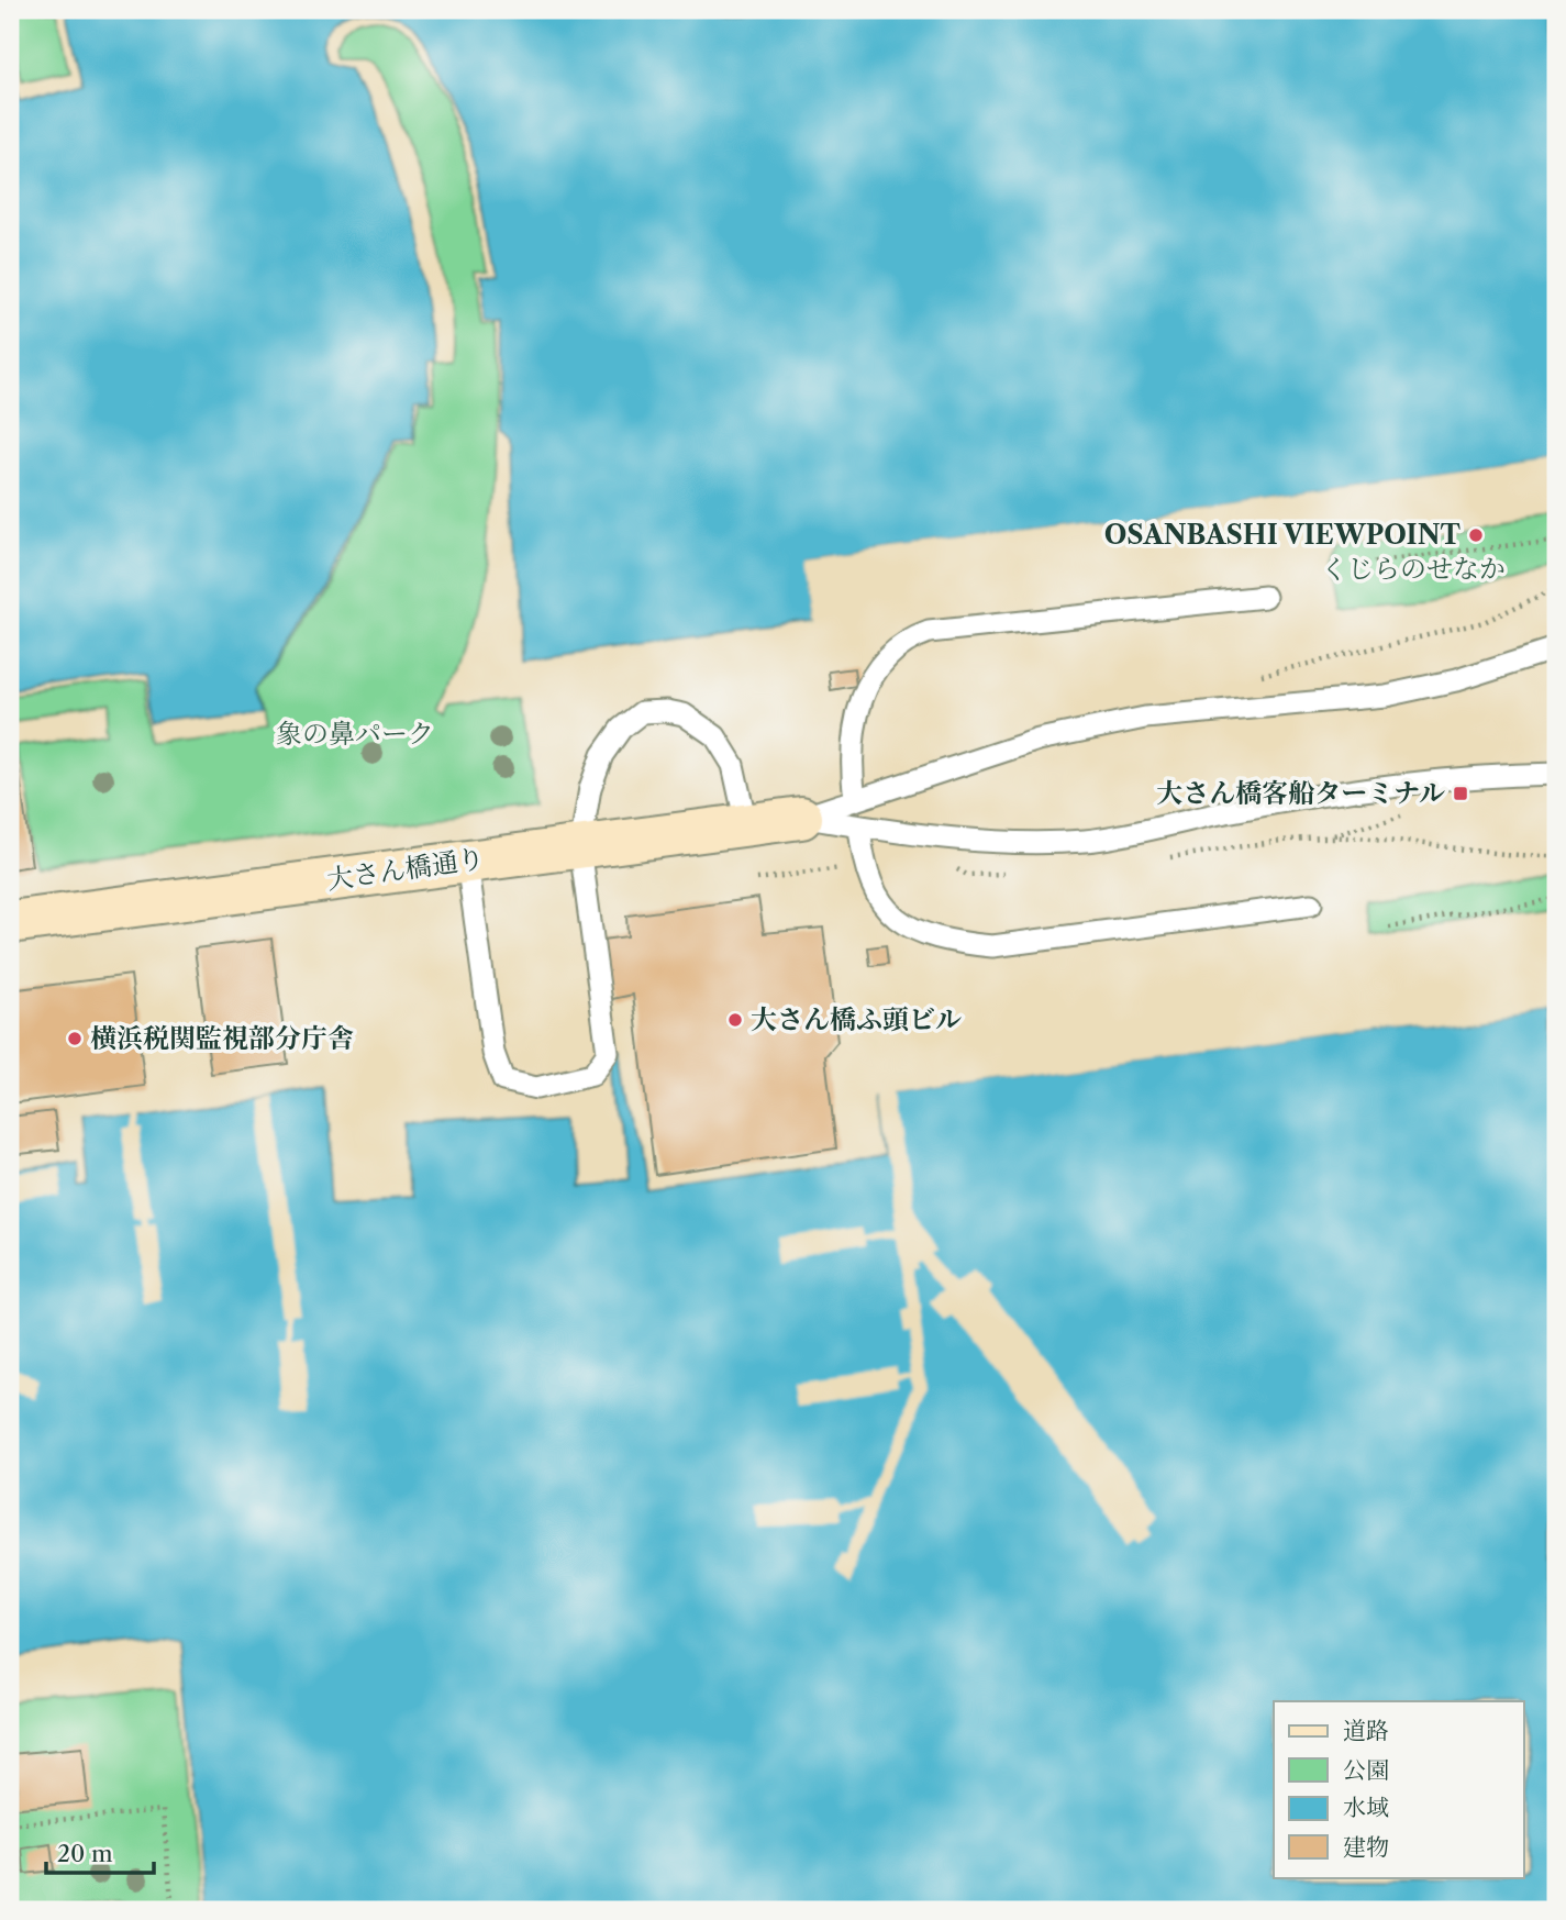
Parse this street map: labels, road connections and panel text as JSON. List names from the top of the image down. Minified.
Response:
{"streets":{"street":["大さん橋通り"]},"parks":["くじらのせなか","象の鼻パーク"],"places":{"other":["OSANBASHI VIEWPOINT","大さん橋ふ頭ビル","横浜税関監視部分庁舎"],"transit":["大さん橋客船ターミナル"]},"legend":["道路","公園","水域","建物"],"scale_bar":"20 m"}
